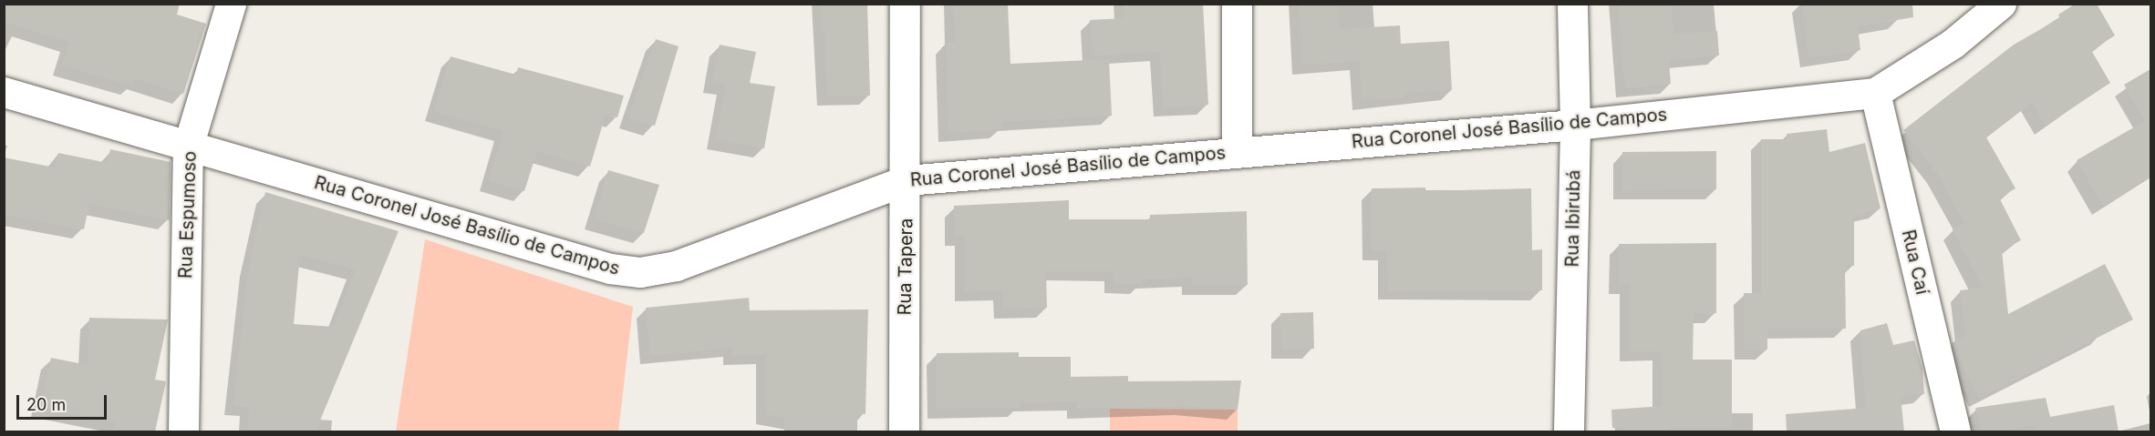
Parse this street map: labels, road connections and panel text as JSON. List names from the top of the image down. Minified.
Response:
{"streets":{"street":["Rua Coronel José Basílio de Campos","Rua Espumoso","Rua Ibirubá","Rua Caí","Rua Tapera"]},"crossings":[["Rua Coronel José Basílio de Campos","Rua Espumoso"],["Rua Coronel José Basílio de Campos","Rua Ibirubá"],["Rua Coronel José Basílio de Campos","Rua Caí"],["Rua Coronel José Basílio de Campos","Rua Tapera"]],"scale_bar":"20 m"}
